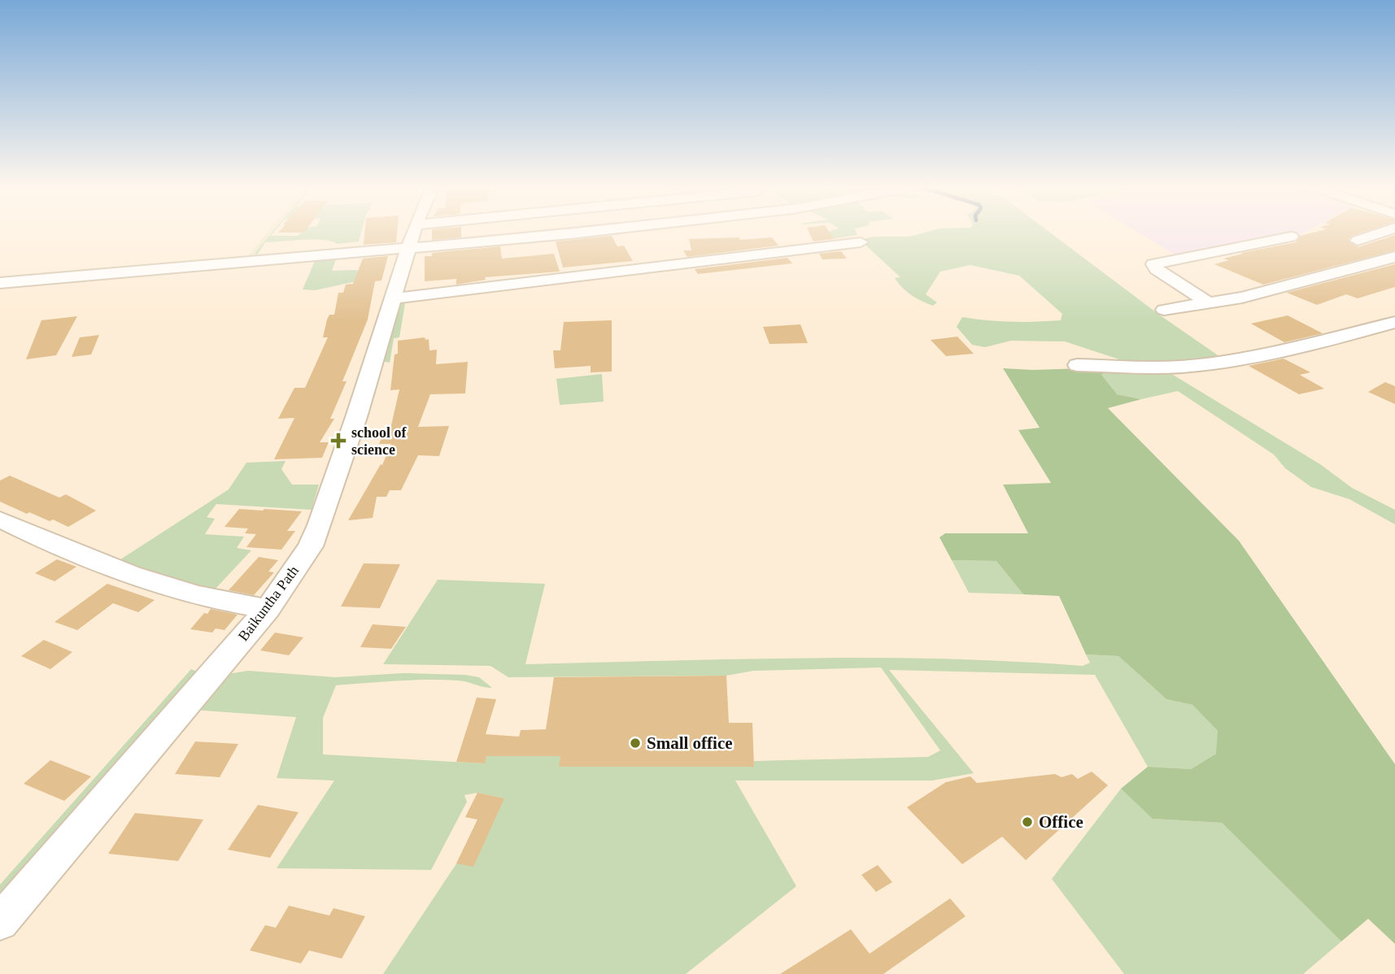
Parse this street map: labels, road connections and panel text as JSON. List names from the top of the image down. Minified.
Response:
{"streets":{"street":["Baikuntha Path"]},"places":{"health":["school of science"],"other":["Small office","Office"]}}
